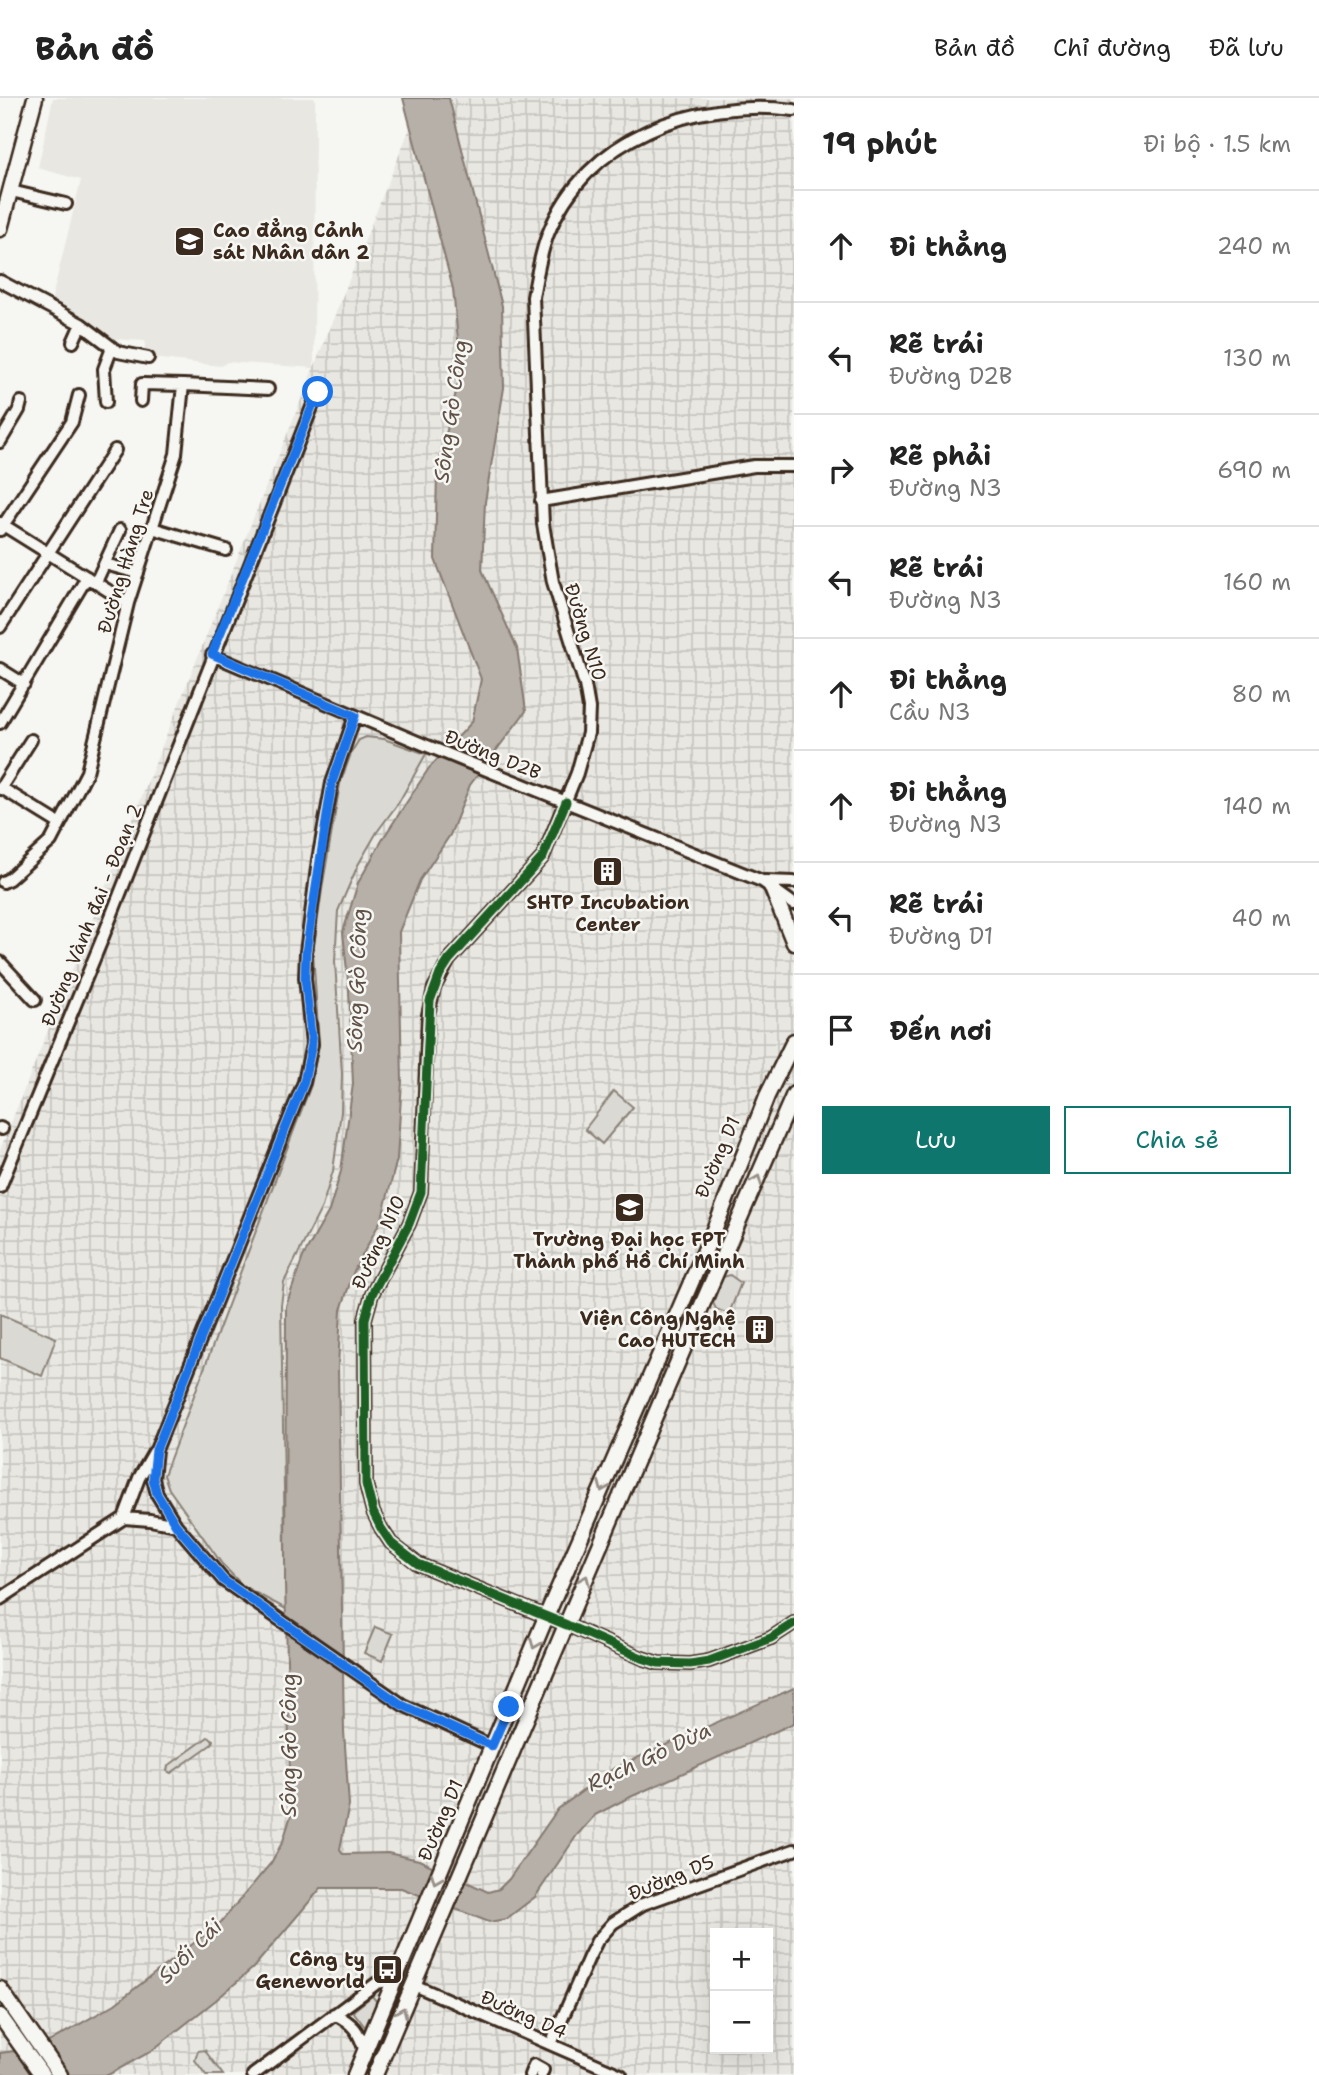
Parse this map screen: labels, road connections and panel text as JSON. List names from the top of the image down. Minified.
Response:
{"streets":{"main road":["Đường D1"],"street":["Đường Hàng Tre","Đường N10","Đường D2B","Đường Vành đai - Đoạn 2","Đường D5","Đường D4"]},"crossings":[["Đường N10","Đường D2B"],["Đường N10","Đường D1"],["Đường D2B","Đường Vành đai - Đoạn 2"],["Đường D1","Đường D4"],["Đường D5","Đường D4"]],"water":["Sông Gò Công","Rạch Gò Dừa","Suối Cái"],"places":{"school or university":["Cao đẳng Cảnh sát Nhân dân 2","Trường Đại học FPT Thành phố Hồ Chí Minh"],"building":["SHTP Incubation Center","Viện Công Nghệ Cao HUTECH"],"bus stop":["Công ty Geneworld"]},"page":{"header":"Bản đồ","nav":["Bản đồ","Chỉ đường","Đã lưu"],"heading":["19 phút","Đi bộ · 1.5 km"],"list":[["Đi thẳng","240 m"],["Rẽ trái","Đường D2B","130 m"],["Rẽ phải","Đường N3","690 m"],["Rẽ trái","Đường N3","160 m"],["Đi thẳng","Cầu N3","80 m"],["Đi thẳng","Đường N3","140 m"],["Rẽ trái","Đường D1","40 m"],"Đến nơi"],"buttons":["Lưu","Chia sẻ"],"map_buttons":["+","−"]}}
